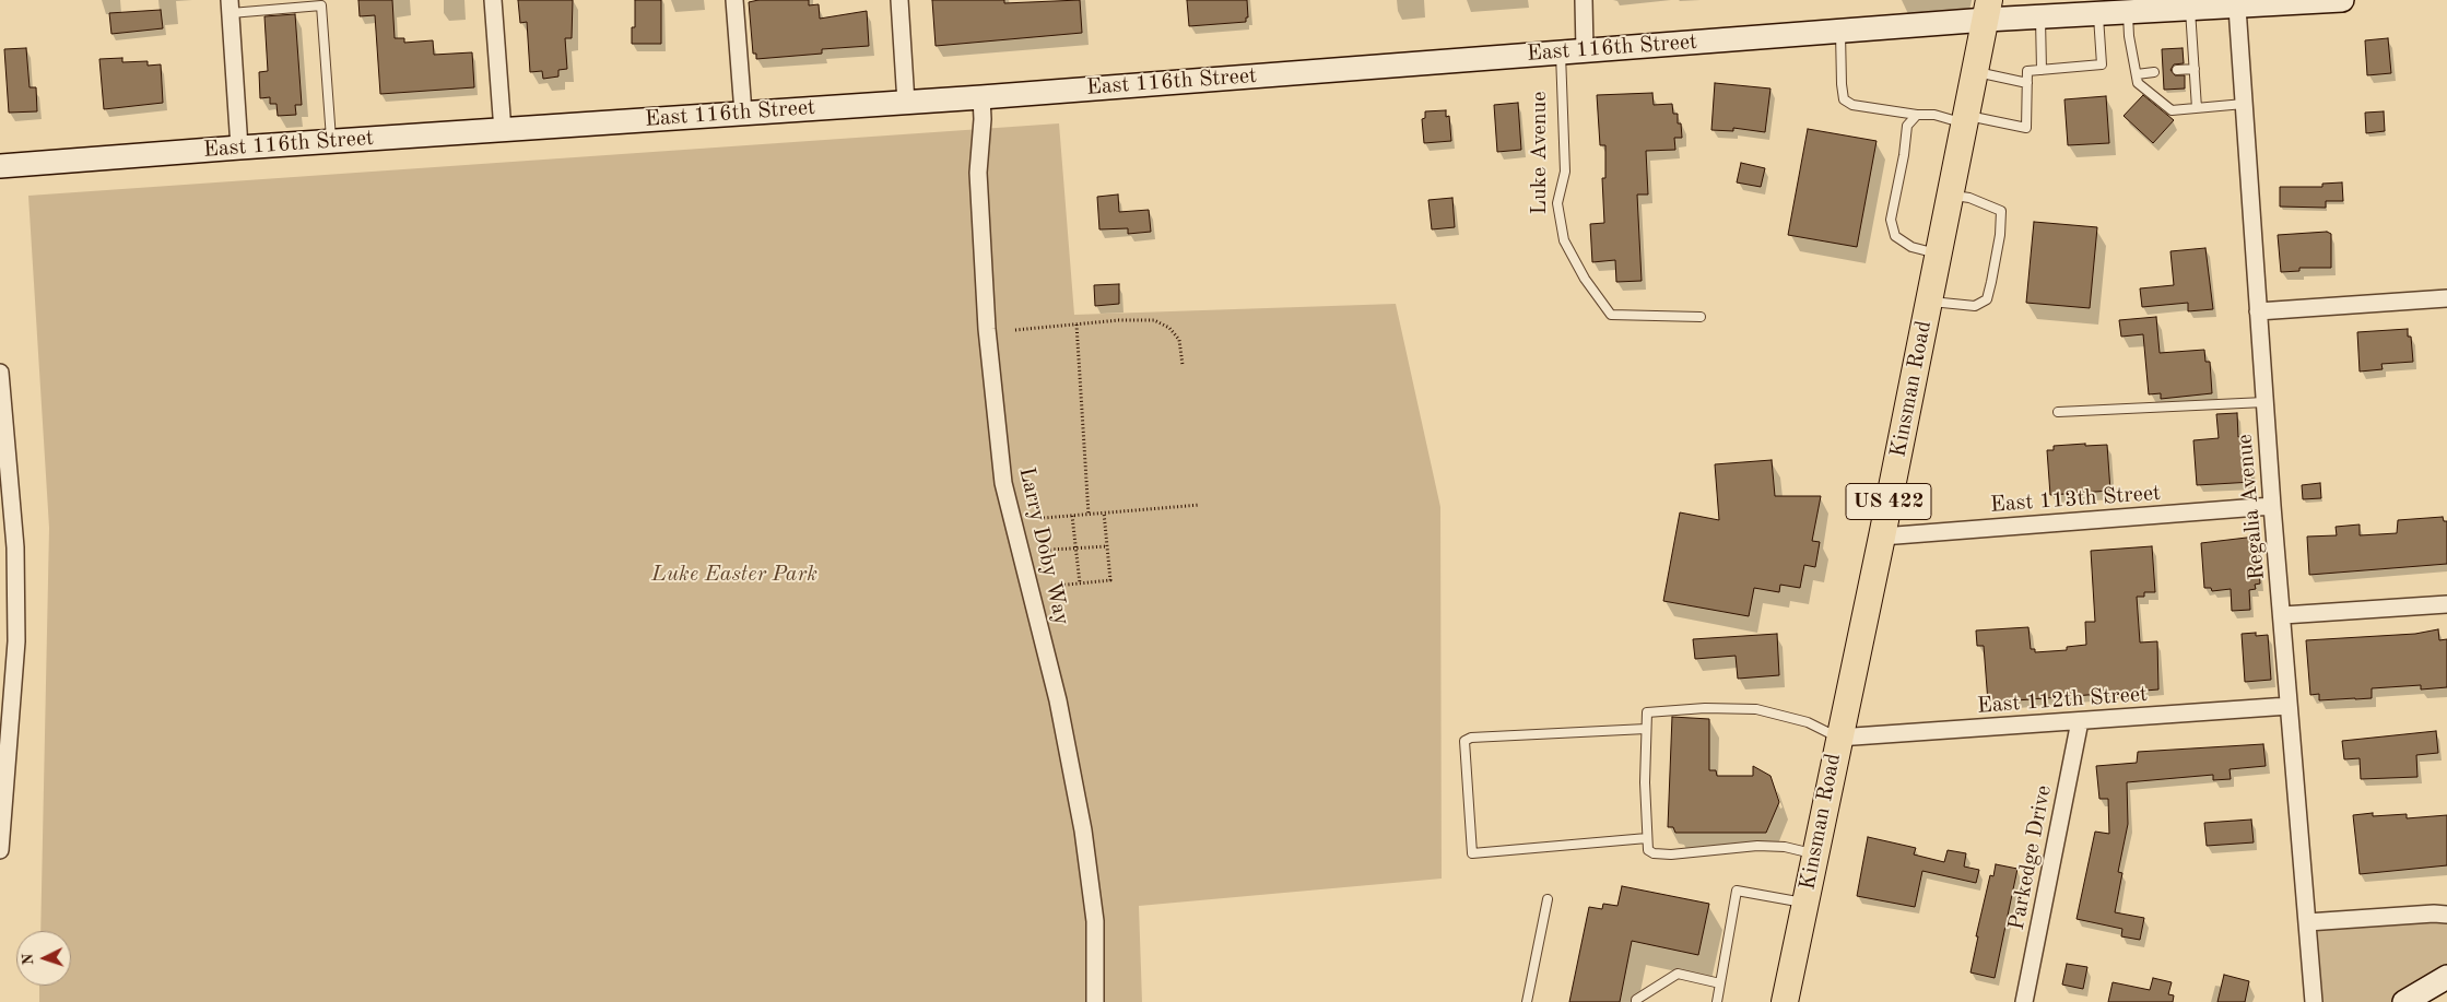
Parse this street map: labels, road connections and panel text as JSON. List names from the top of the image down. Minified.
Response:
{"streets":{"main road":["East 116th Street","Kinsman Road","US 422"],"street":["East 113th Street","Regalia Avenue","Larry Doby Way","East 112th Street","Parkedge Drive"],"lane":["Luke Avenue"]},"crossings":[["East 116th Street","Luke Avenue"],["East 116th Street","Kinsman Road"],["East 116th Street","Regalia Avenue"],["East 116th Street","Larry Doby Way"],["Kinsman Road","East 113th Street"],["Kinsman Road","East 112th Street"],["East 113th Street","Regalia Avenue"],["Regalia Avenue","East 112th Street"],["East 112th Street","Parkedge Drive"]],"parks":["Luke Easter Park"],"north":"left"}
